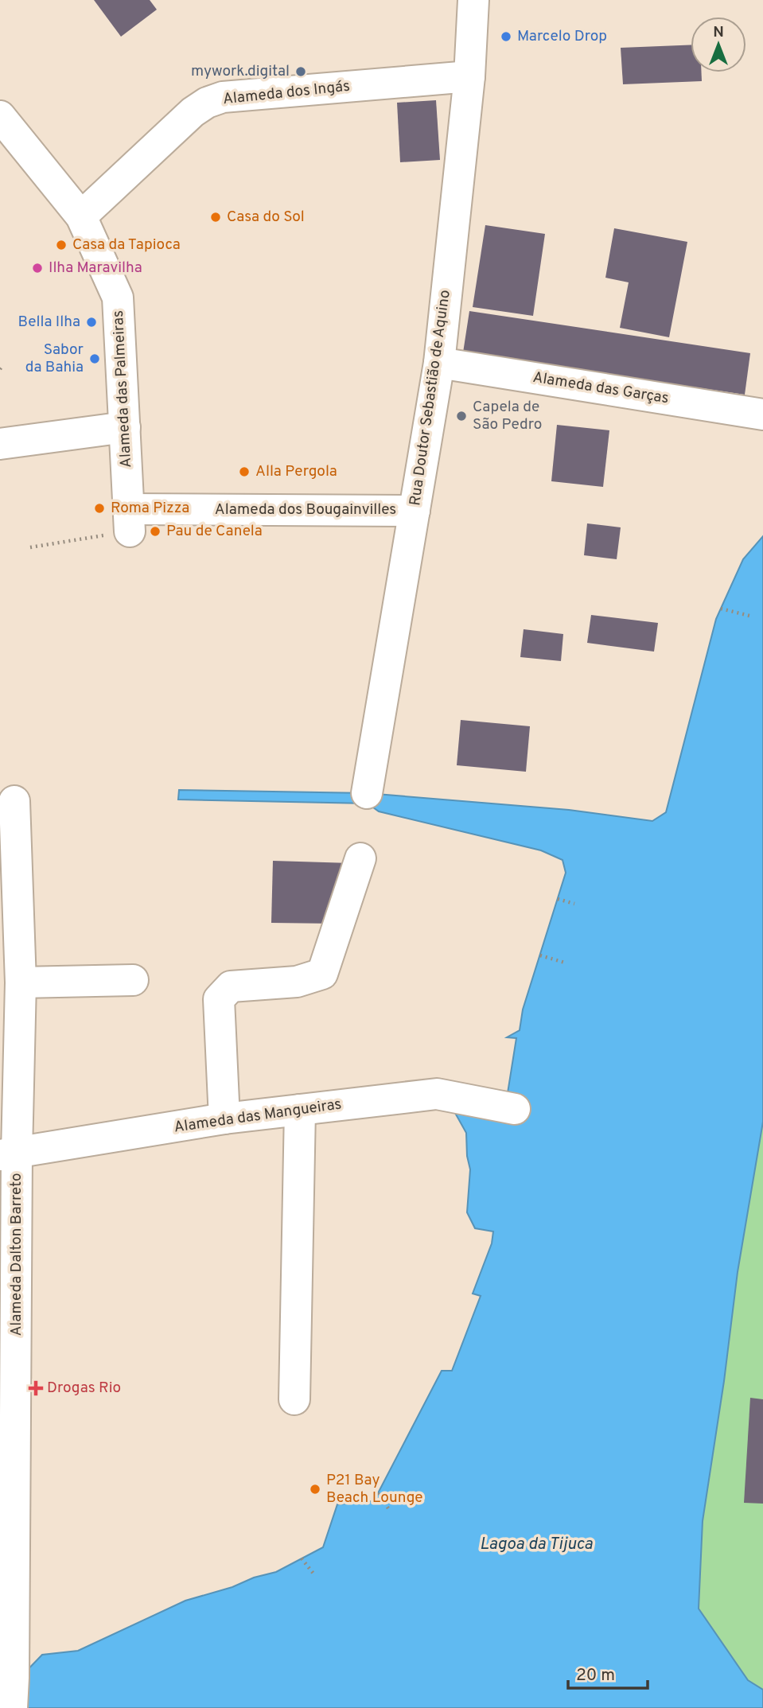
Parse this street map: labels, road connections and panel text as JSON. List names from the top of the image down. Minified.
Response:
{"streets":{"street":["Alameda dos Ingás","Alameda das Garças","Alameda das Palmeiras","Rua Doutor Sebastião de Aquino","Alameda dos Bougainvilles","Alameda das Mangueiras","Alameda Dalton Barreto"]},"crossings":[["Alameda dos Ingás","Alameda das Palmeiras"],["Alameda dos Ingás","Rua Doutor Sebastião de Aquino"],["Alameda das Garças","Rua Doutor Sebastião de Aquino"],["Alameda das Palmeiras","Alameda dos Bougainvilles"],["Rua Doutor Sebastião de Aquino","Alameda dos Bougainvilles"],["Alameda das Mangueiras","Alameda Dalton Barreto"]],"water":["Lagoa da Tijuca"],"places":{"other":["Marcelo Drop","mywork.digital","Casa do Sol","Casa da Tapioca","Ilha Maravilha","Bella Ilha","Sabor da Bahia","Capela de São Pedro","Alla Pergola","Roma Pizza","Pau de Canela","P21 Bay Beach Lounge"],"health":["Drogas Rio"]},"scale_bar":"20 m","north":"top"}
